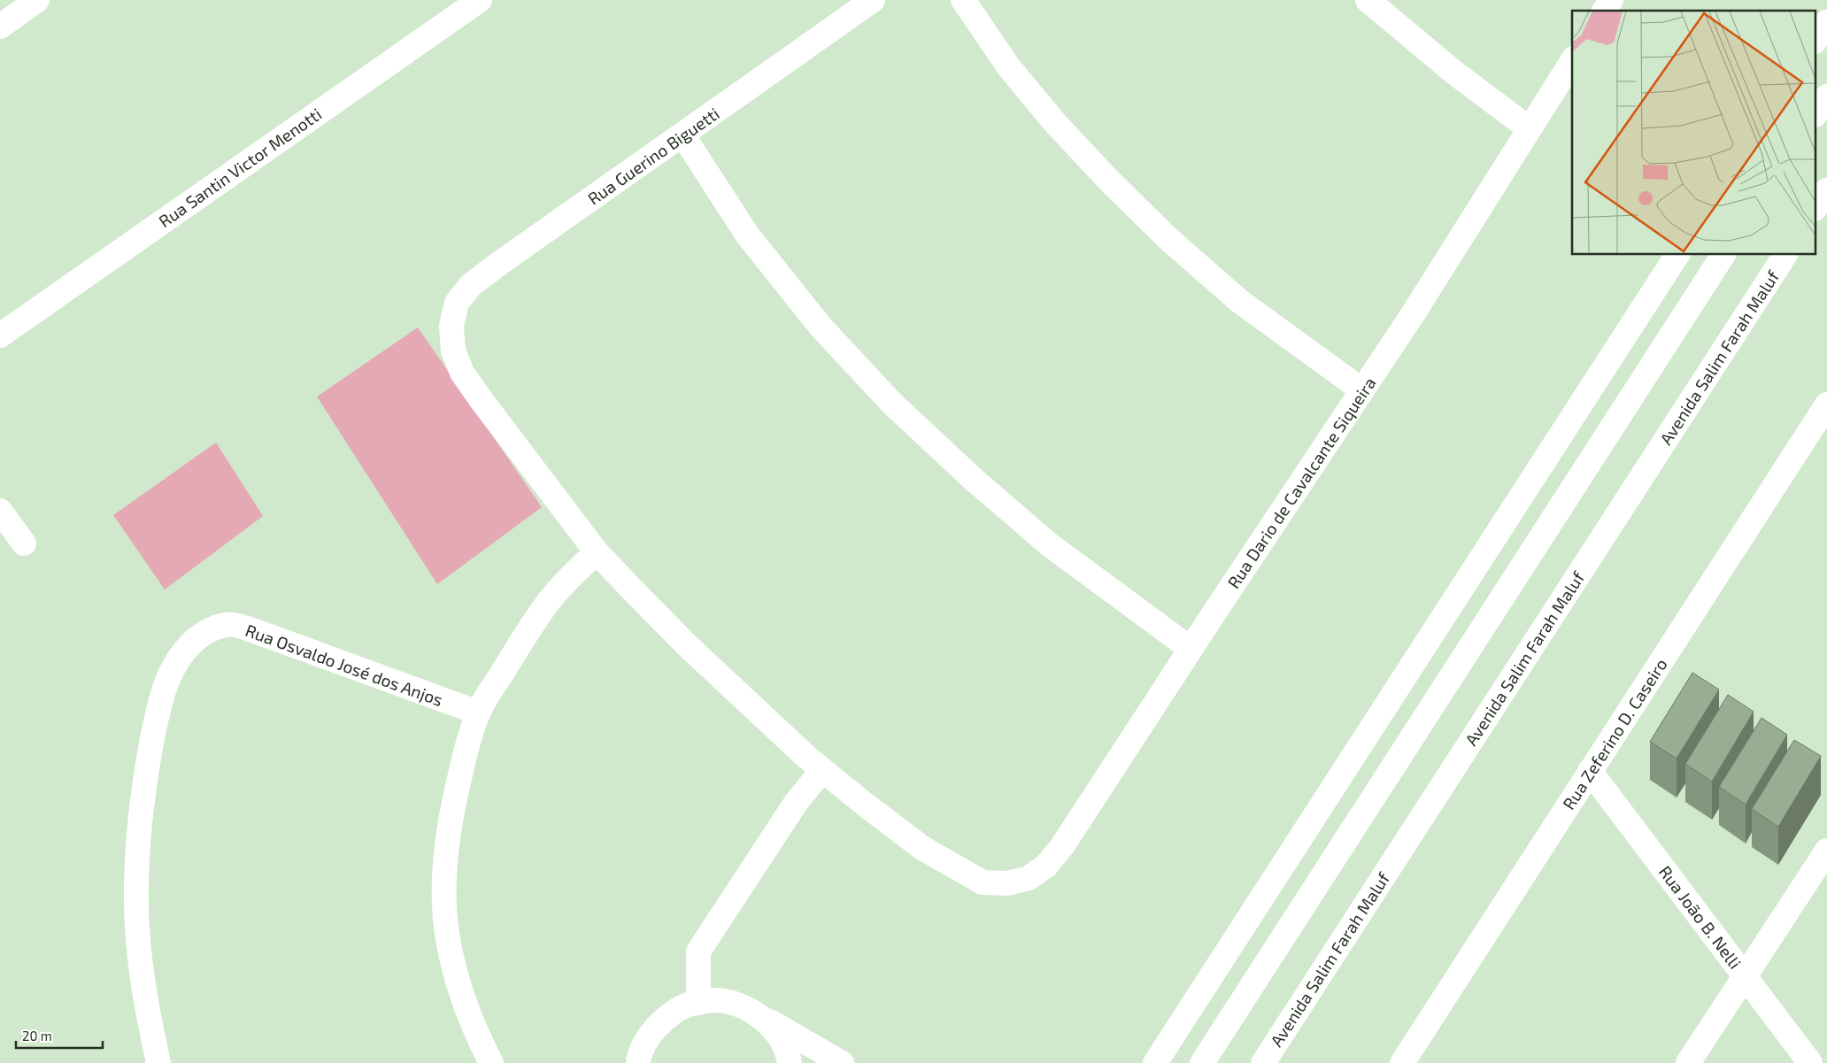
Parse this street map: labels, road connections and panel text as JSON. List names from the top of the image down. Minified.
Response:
{"streets":{"street":["Rua Guerino Biguetti","Rua Santin Victor Menotti","Avenida Salim Farah Maluf","Rua Dario de Cavalcante Siqueira","Rua Osvaldo José dos Anjos","Rua Zeferino D. Caseiro","Rua João B. Nelli"]},"crossings":[["Rua Guerino Biguetti","Rua Dario de Cavalcante Siqueira"],["Rua Zeferino D. Caseiro","Rua João B. Nelli"]],"scale_bar":"20 m"}
